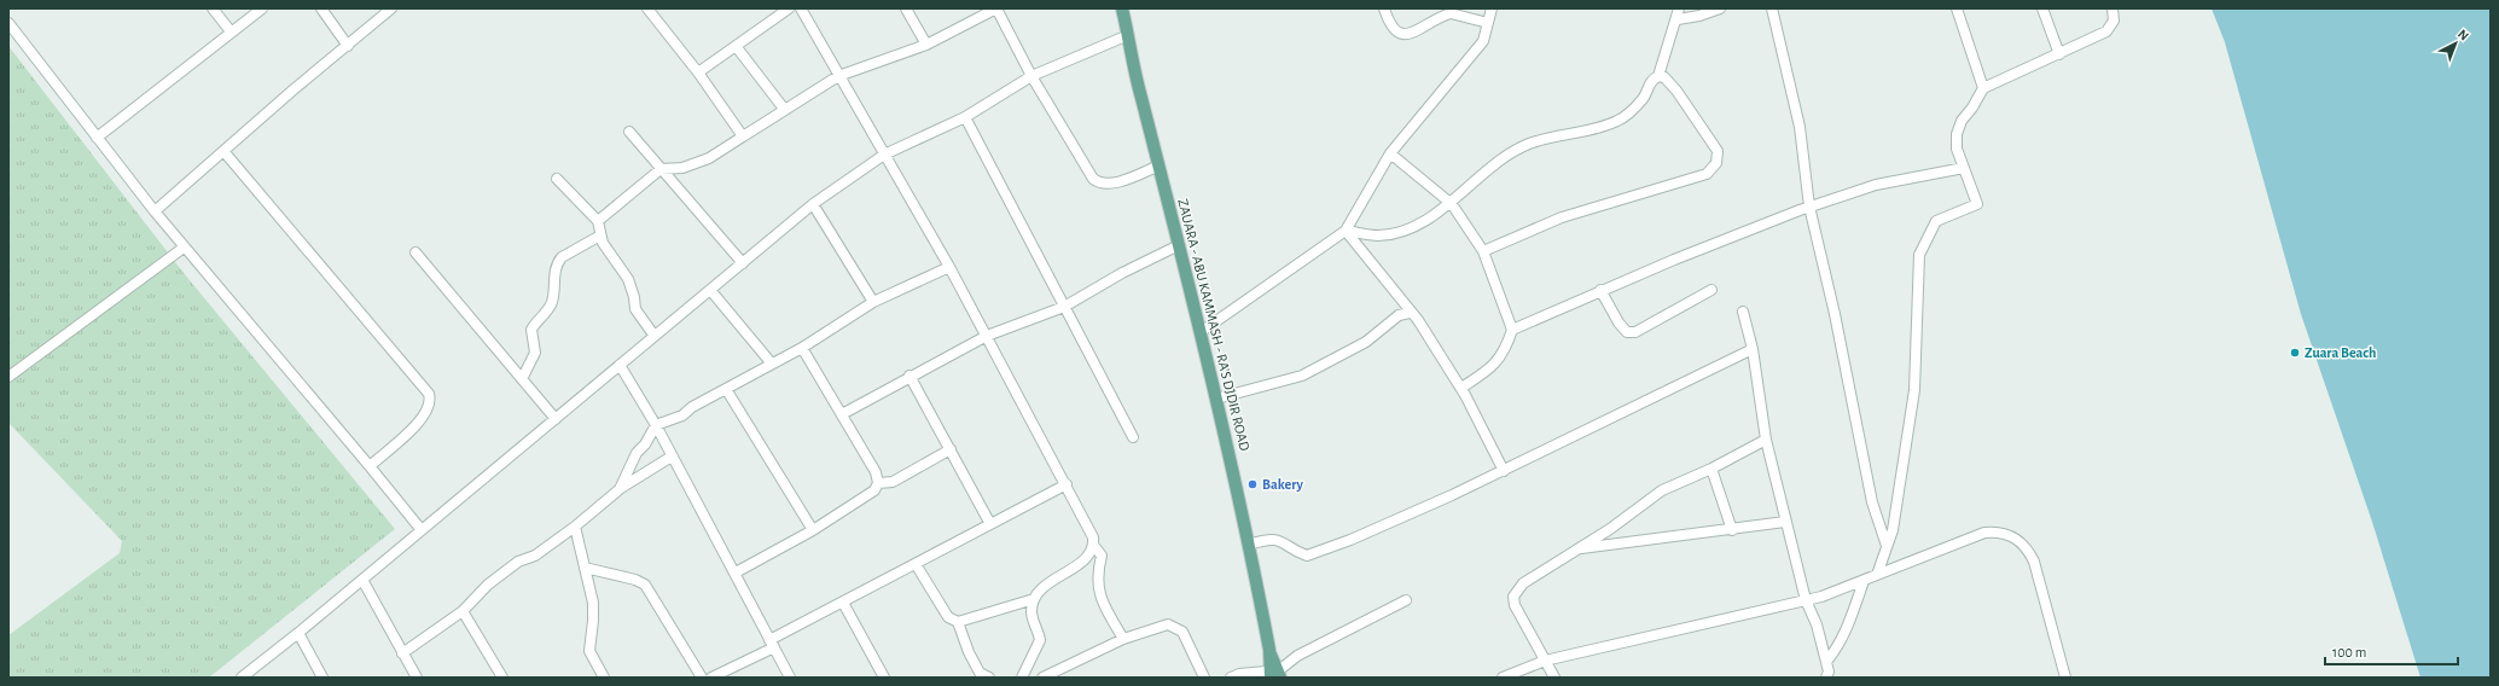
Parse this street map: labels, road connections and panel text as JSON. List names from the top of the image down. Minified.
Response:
{"streets":{"main road":["ZAUARA - ABU KAMMASH - RA'S DJDIR ROAD"]},"places":["Zuara Beach","Bakery"],"scale_bar":"100 m","north":"top right"}
